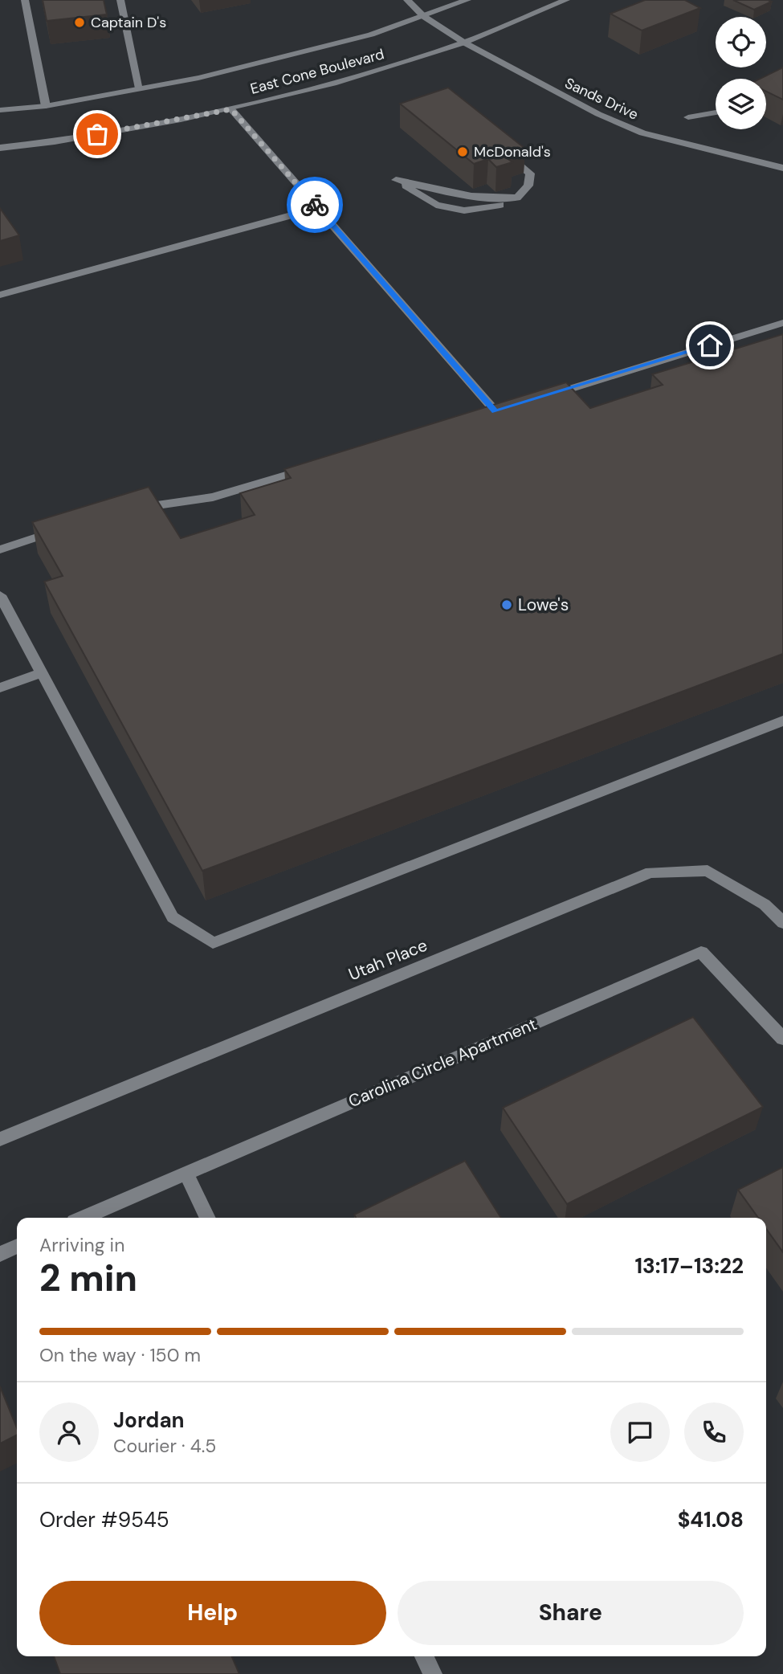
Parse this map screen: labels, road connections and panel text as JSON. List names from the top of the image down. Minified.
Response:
{"streets":{"street":["East Cone Boulevard","Sands Drive","Utah Place","Carolina Circle Apartment"]},"crossings":[["East Cone Boulevard","Sands Drive"]],"places":["Captain D's","McDonald's","Lowe's"],"page":{"heading":["2 min","Arriving in","13:17–13:22"],"panel":["Jordan","Courier · 4.5","Order #9545","$41.08"],"bar":"On the way · 150 m","buttons":["Help","Share"]}}
